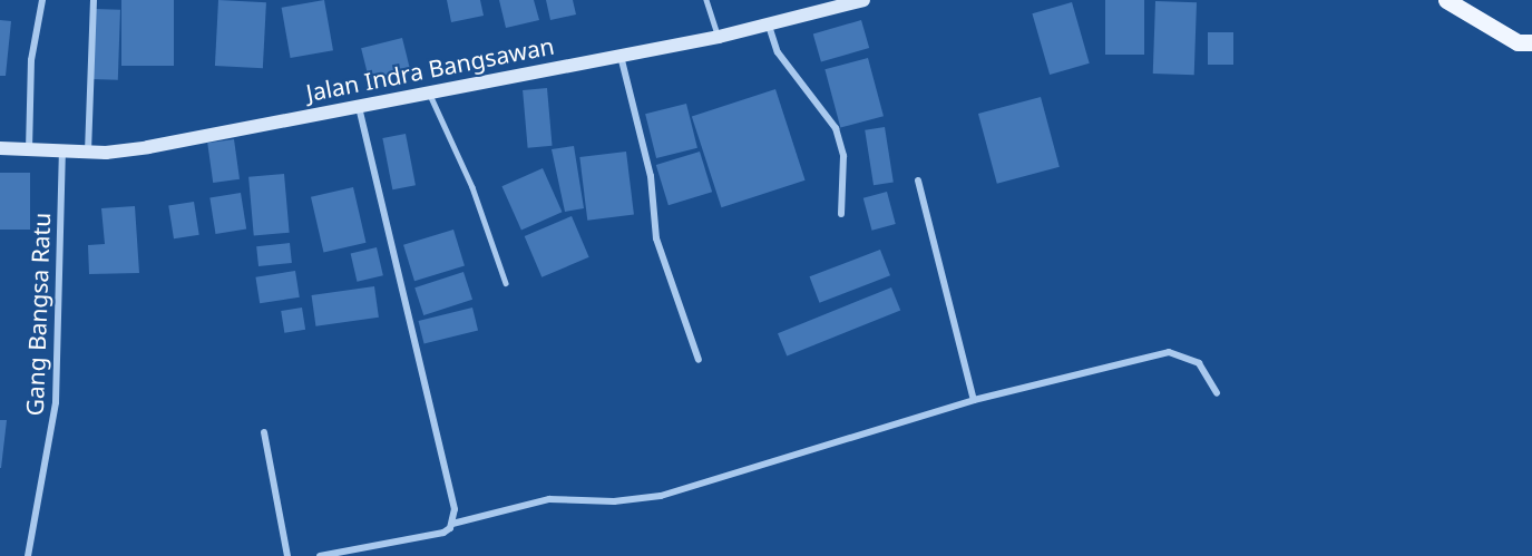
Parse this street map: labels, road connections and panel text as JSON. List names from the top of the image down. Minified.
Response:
{"streets":{"street":["Jalan Indra Bangsawan","Gang Bangsa Ratu"]},"crossings":[["Jalan Indra Bangsawan","Gang Bangsa Ratu"]]}
